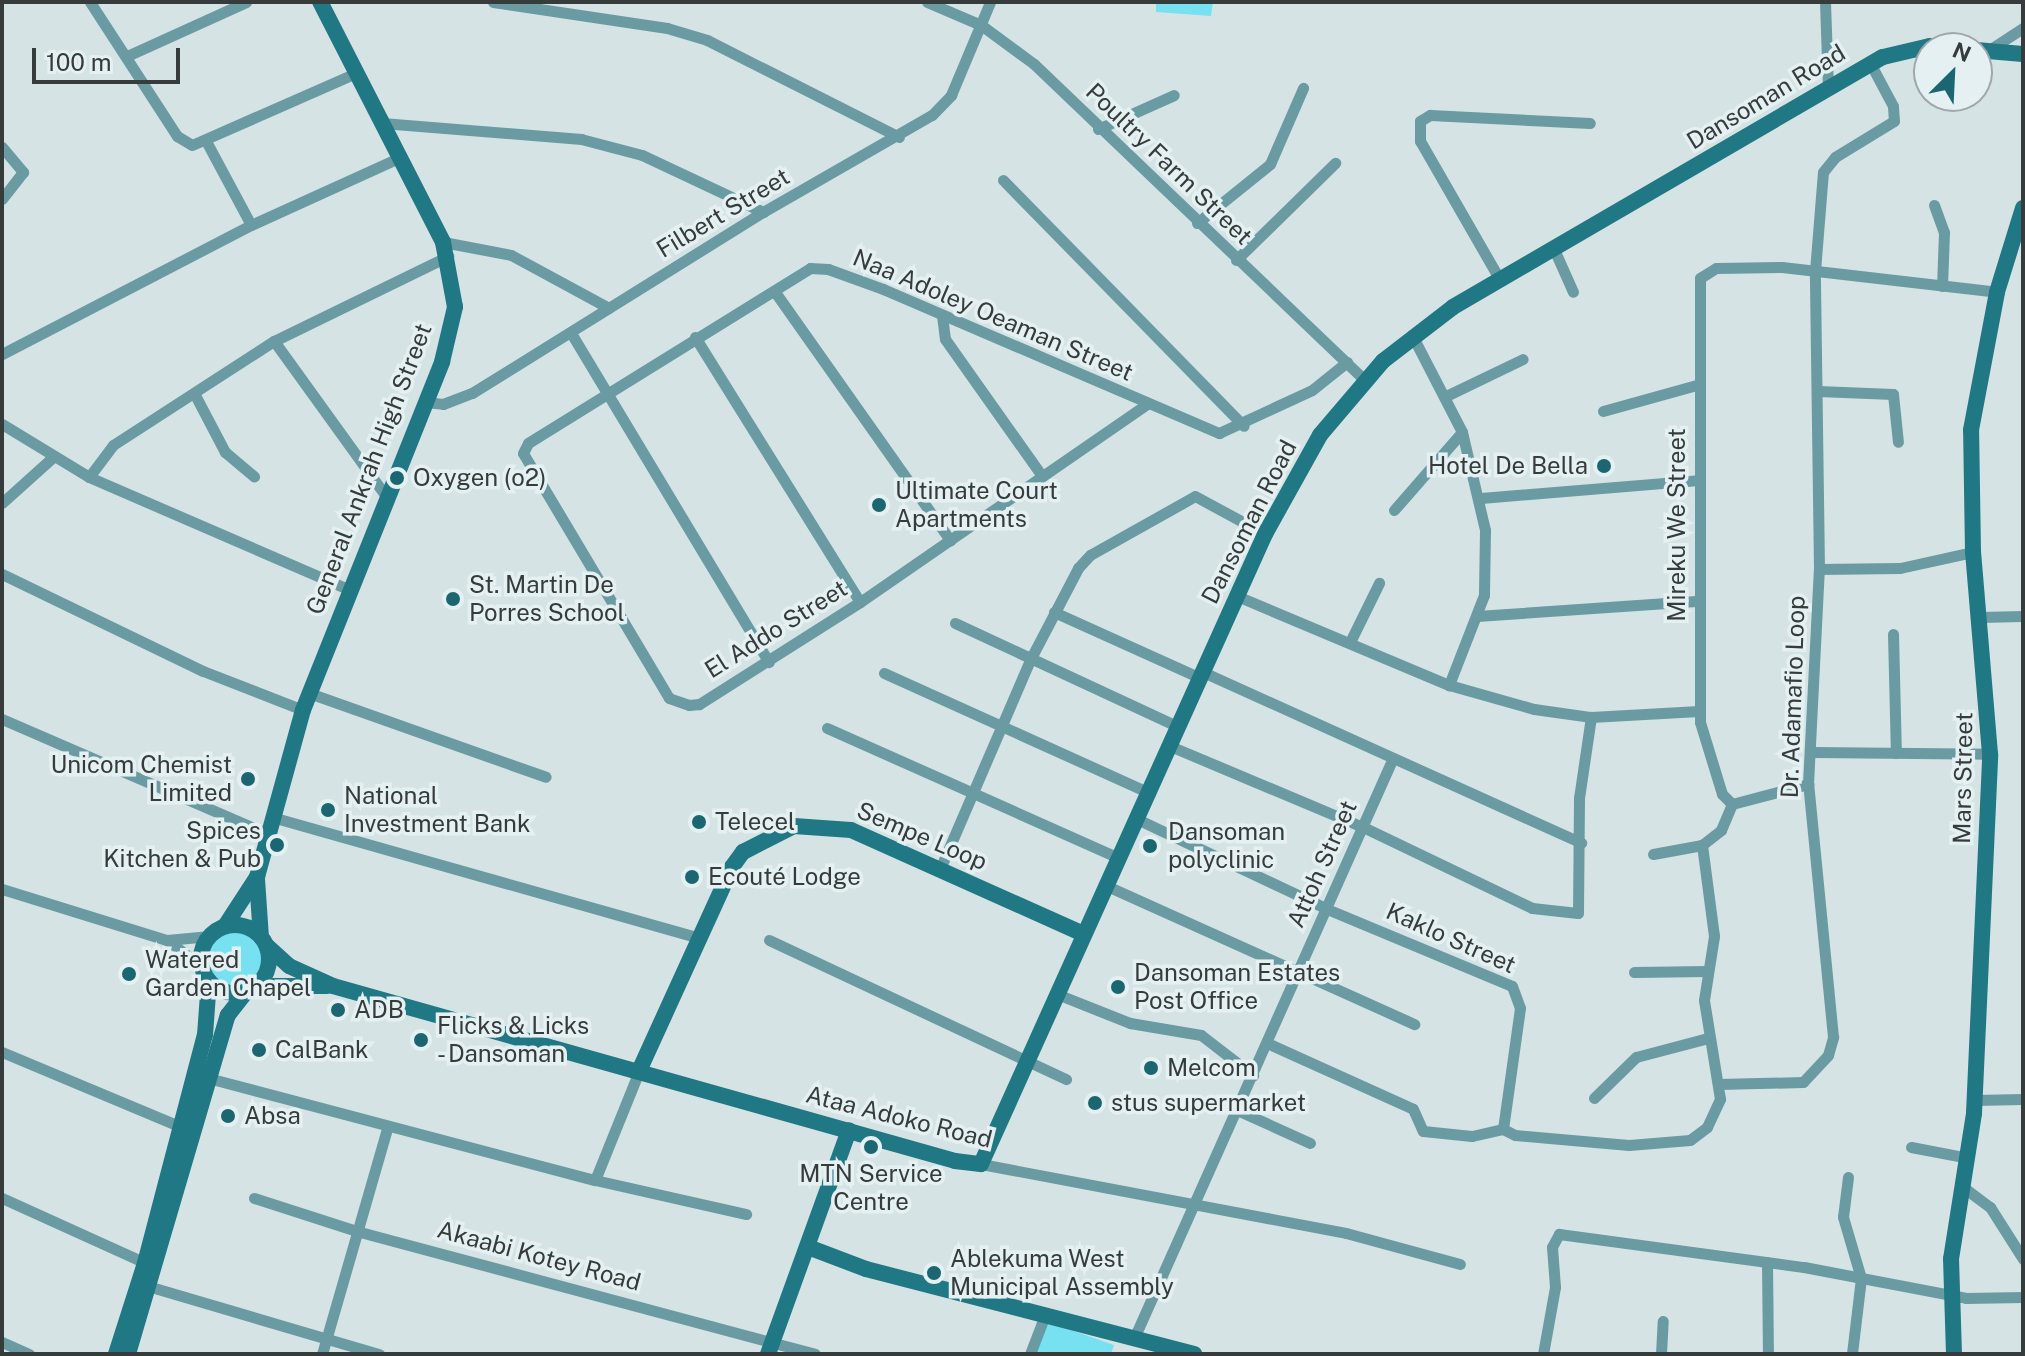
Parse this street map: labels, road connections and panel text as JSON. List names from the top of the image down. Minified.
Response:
{"streets":{"main road":["Dansoman Road","General Ankrah High Street","Mars Street","Sempe Loop","Ataa Adoko Road"],"street":["Poultry Farm Street","Filbert Street","Naa Adoley Oeaman Street","Mireku We Street","El Addo Street","Dr. Adamafio Loop","Attoh Street","Kaklo Street","Akaabi Kotey Road"]},"crossings":[["Dansoman Road","Poultry Farm Street"],["Dansoman Road","Dr. Adamafio Loop"],["Dansoman Road","Sempe Loop"],["Dansoman Road","Kaklo Street"],["Dansoman Road","Ataa Adoko Road"],["Poultry Farm Street","Filbert Street"],["Filbert Street","General Ankrah High Street"],["Naa Adoley Oeaman Street","El Addo Street"],["General Ankrah High Street","Ataa Adoko Road"],["Mireku We Street","Dr. Adamafio Loop"],["Sempe Loop","Ataa Adoko Road"],["Attoh Street","Kaklo Street"],["Attoh Street","Ataa Adoko Road"]],"places":["Hotel De Bella","Oxygen (o2)","Ultimate Court Apartments","St. Martin De Porres School","Unicom Chemist Limited","National Investment Bank","Telecel","Spices Kitchen & Pub","Dansoman polyclinic","Ecouté Lodge","Watered Garden Chapel","Dansoman Estates Post Office","ADB","Flicks & Licks - Dansoman","CalBank","Melcom","stus supermarket","Absa","MTN Service Centre","Ablekuma West Municipal Assembly"],"scale_bar":"100 m","north":"top right"}
